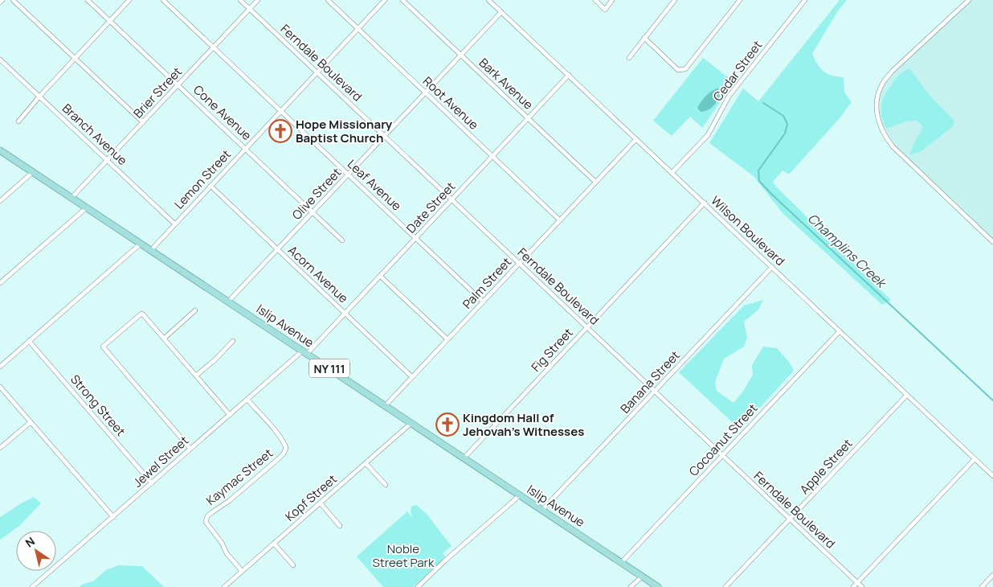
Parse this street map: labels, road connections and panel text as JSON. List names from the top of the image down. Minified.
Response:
{"streets":{"main road":["Islip Avenue","NY 111"],"street":["Ferndale Boulevard","Cedar Street","Bark Avenue","Brier Street","Root Avenue","Cone Avenue","Branch Avenue","Lemon Street","Leaf Avenue","Olive Street","Date Street","Wilson Boulevard","Acorn Avenue","Palm Street","Fig Street","Banana Street","Strong Street","Cocoanut Street","Jewel Street","Apple Street","Kaymac Street","Kopf Street"]},"crossings":[["Ferndale Boulevard","Brier Street"],["Ferndale Boulevard","Lemon Street"],["Ferndale Boulevard","Olive Street"],["Ferndale Boulevard","Date Street"],["Ferndale Boulevard","Palm Street"],["Ferndale Boulevard","Fig Street"],["Ferndale Boulevard","Banana Street"],["Ferndale Boulevard","Cocoanut Street"],["Ferndale Boulevard","Apple Street"],["Cedar Street","Wilson Boulevard"],["Bark Avenue","Olive Street"],["Bark Avenue","Date Street"],["Bark Avenue","Palm Street"],["Brier Street","Cone Avenue"],["Brier Street","Branch Avenue"],["Brier Street","Leaf Avenue"],["Brier Street","Islip Avenue"],["Root Avenue","Lemon Street"],["Root Avenue","Olive Street"],["Root Avenue","Date Street"],["Root Avenue","Palm Street"],["Cone Avenue","Lemon Street"],["Cone Avenue","Olive Street"],["Branch Avenue","Lemon Street"],["Lemon Street","Leaf Avenue"],["Lemon Street","Acorn Avenue"],["Lemon Street","Islip Avenue"],["Leaf Avenue","Olive Street"],["Leaf Avenue","Date Street"],["Leaf Avenue","Palm Street"],["Olive Street","Wilson Boulevard"],["Olive Street","Acorn Avenue"],["Olive Street","Islip Avenue"],["Date Street","Wilson Boulevard"],["Date Street","Acorn Avenue"],["Date Street","Islip Avenue"],["Date Street","Jewel Street"],["Wilson Boulevard","Palm Street"],["Wilson Boulevard","Fig Street"],["Wilson Boulevard","Banana Street"],["Wilson Boulevard","Cocoanut Street"],["Wilson Boulevard","Apple Street"],["Acorn Avenue","Palm Street"],["Palm Street","Islip Avenue"],["Islip Avenue","Fig Street"],["Islip Avenue","Banana Street"],["Islip Avenue","Cocoanut Street"],["Islip Avenue","Jewel Street"],["Islip Avenue","Kopf Street"],["Strong Street","Jewel Street"],["Jewel Street","Kaymac Street"],["Kaymac Street","Kopf Street"]],"water":["Champlins Creek"],"parks":["Noble Street Park"],"places":{"church":["Hope Missionary Baptist Church","Kingdom Hall of Jehovah’s Witnesses"]},"north":"top left"}
